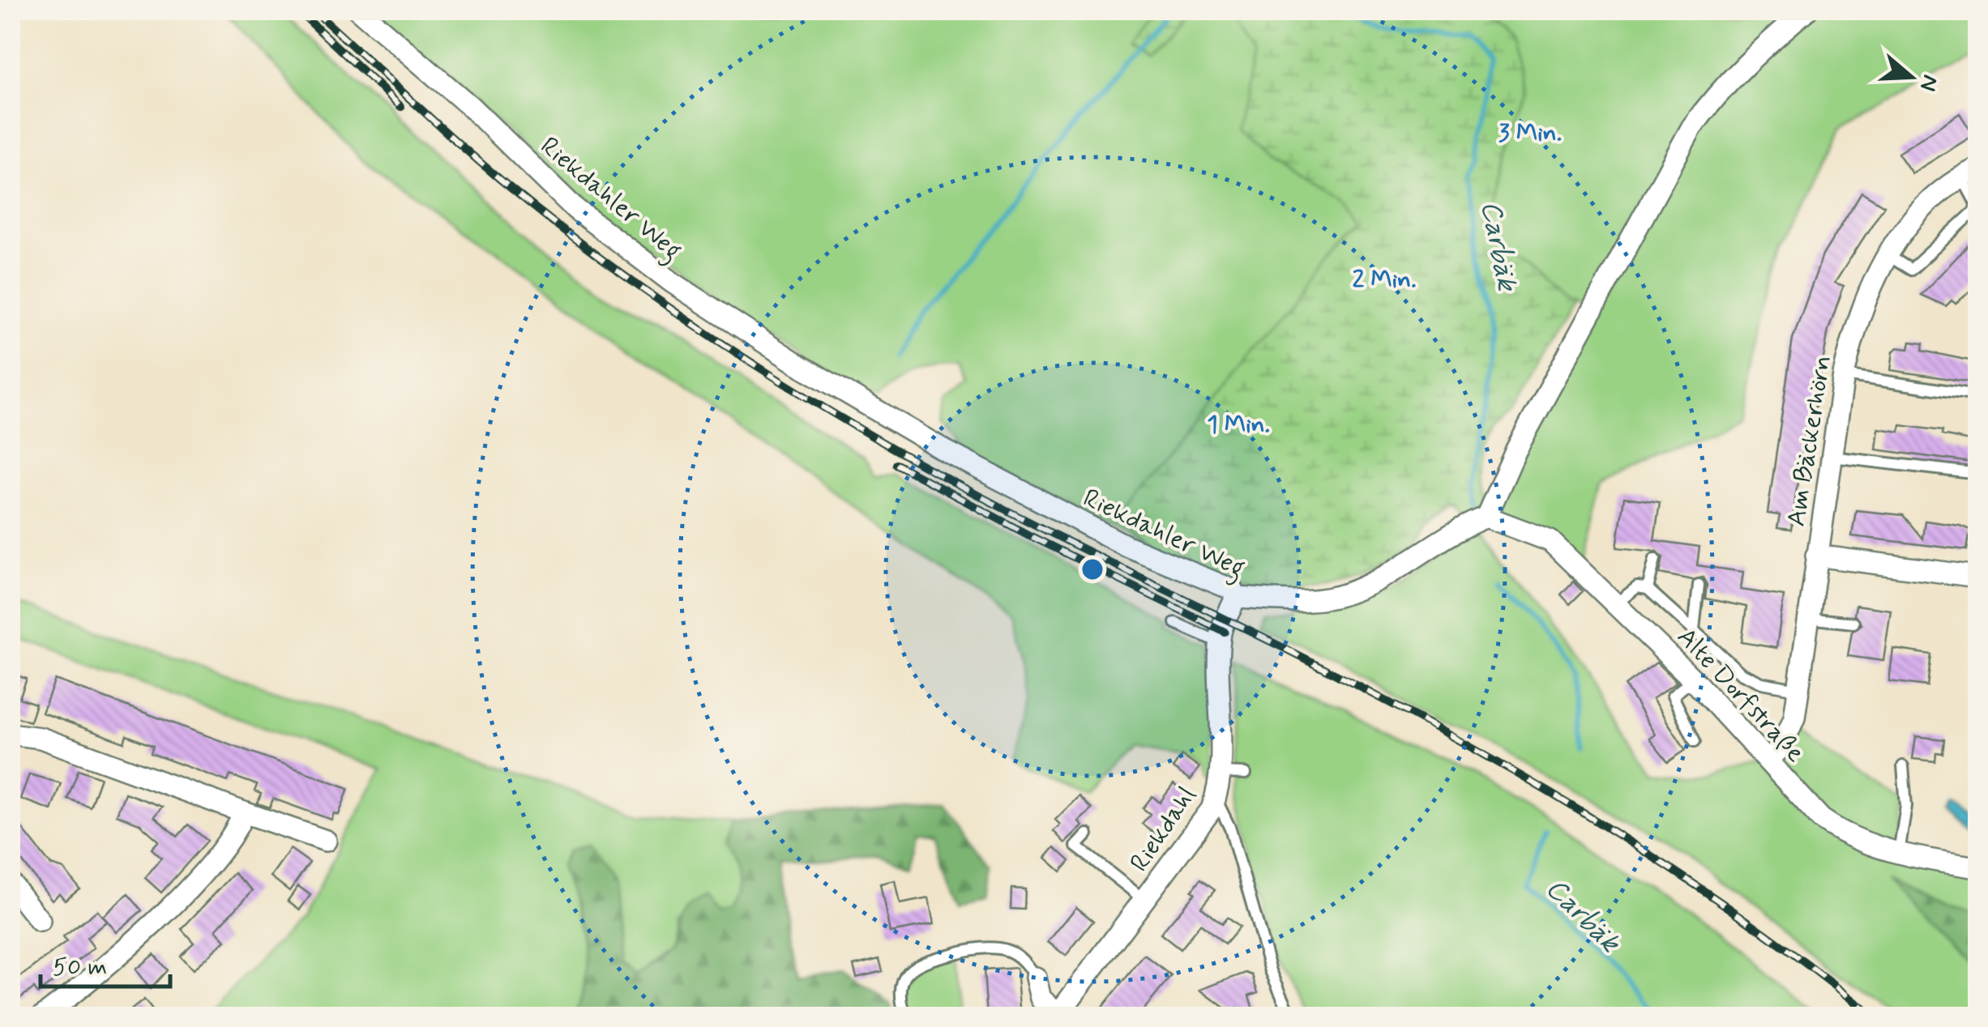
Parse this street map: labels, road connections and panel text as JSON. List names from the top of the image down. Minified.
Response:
{"streets":{"street":["Riekdahler Weg","Am Bäckerhörn","Alte Dorfstraße","Riekdahl"]},"crossings":[["Riekdahler Weg","Alte Dorfstraße"],["Riekdahler Weg","Riekdahl"],["Am Bäckerhörn","Alte Dorfstraße"]],"water":["Carbäk"],"scale_bar":"50 m","north":"right","rings":["3 Min.","2 Min.","1 Min."]}
